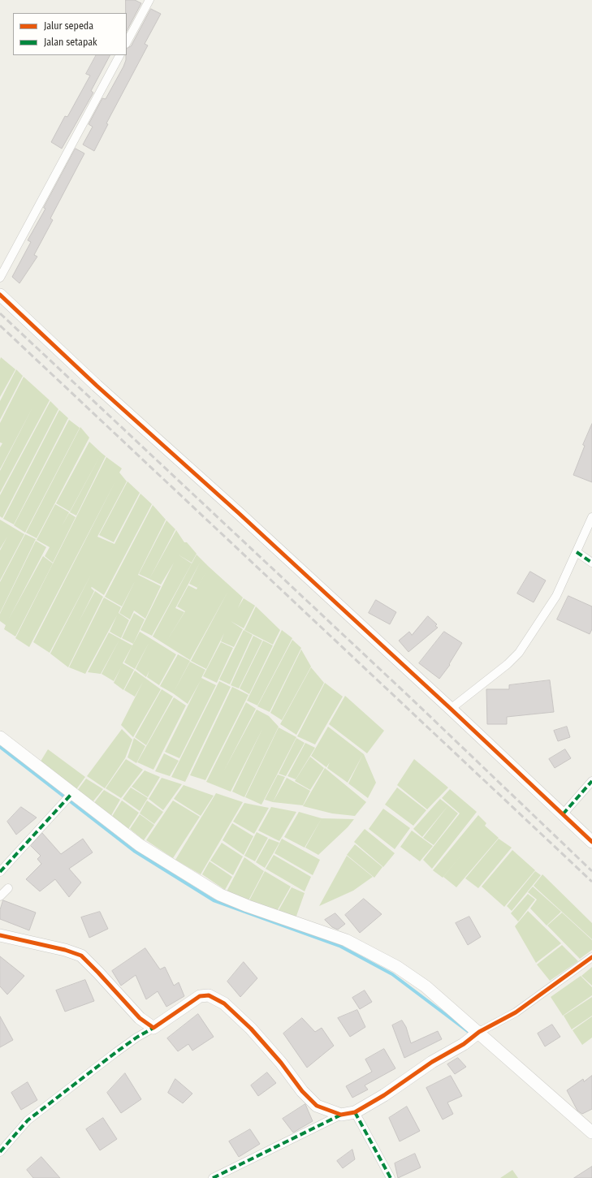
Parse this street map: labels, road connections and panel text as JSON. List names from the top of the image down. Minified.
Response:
{"legend":["Jalur sepeda","Jalan setapak"]}
